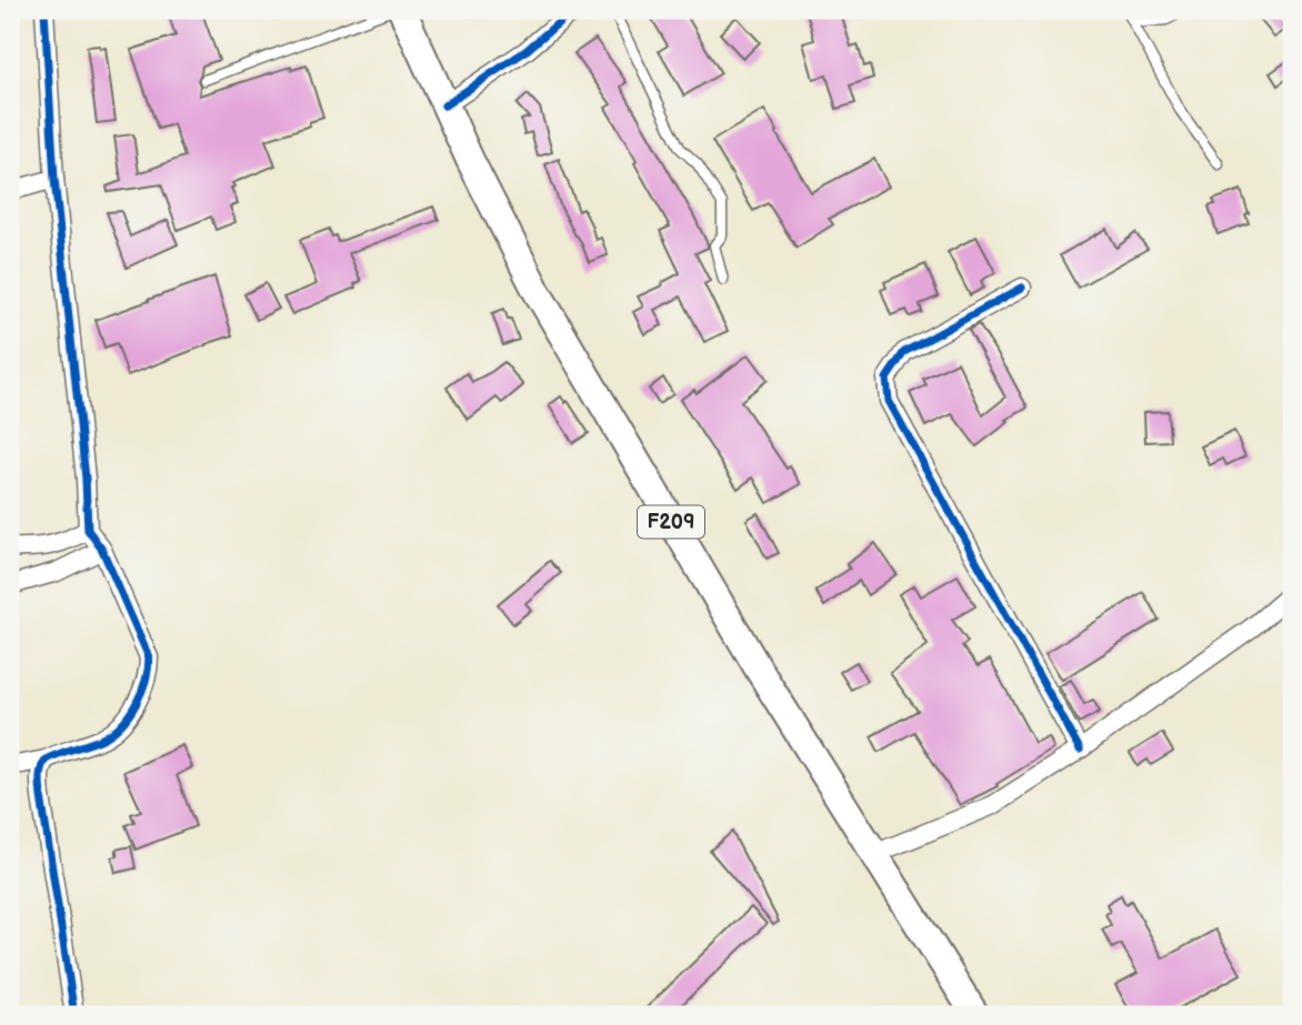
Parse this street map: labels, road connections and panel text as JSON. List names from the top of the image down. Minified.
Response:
{"streets":{"main road":["F209"]}}
